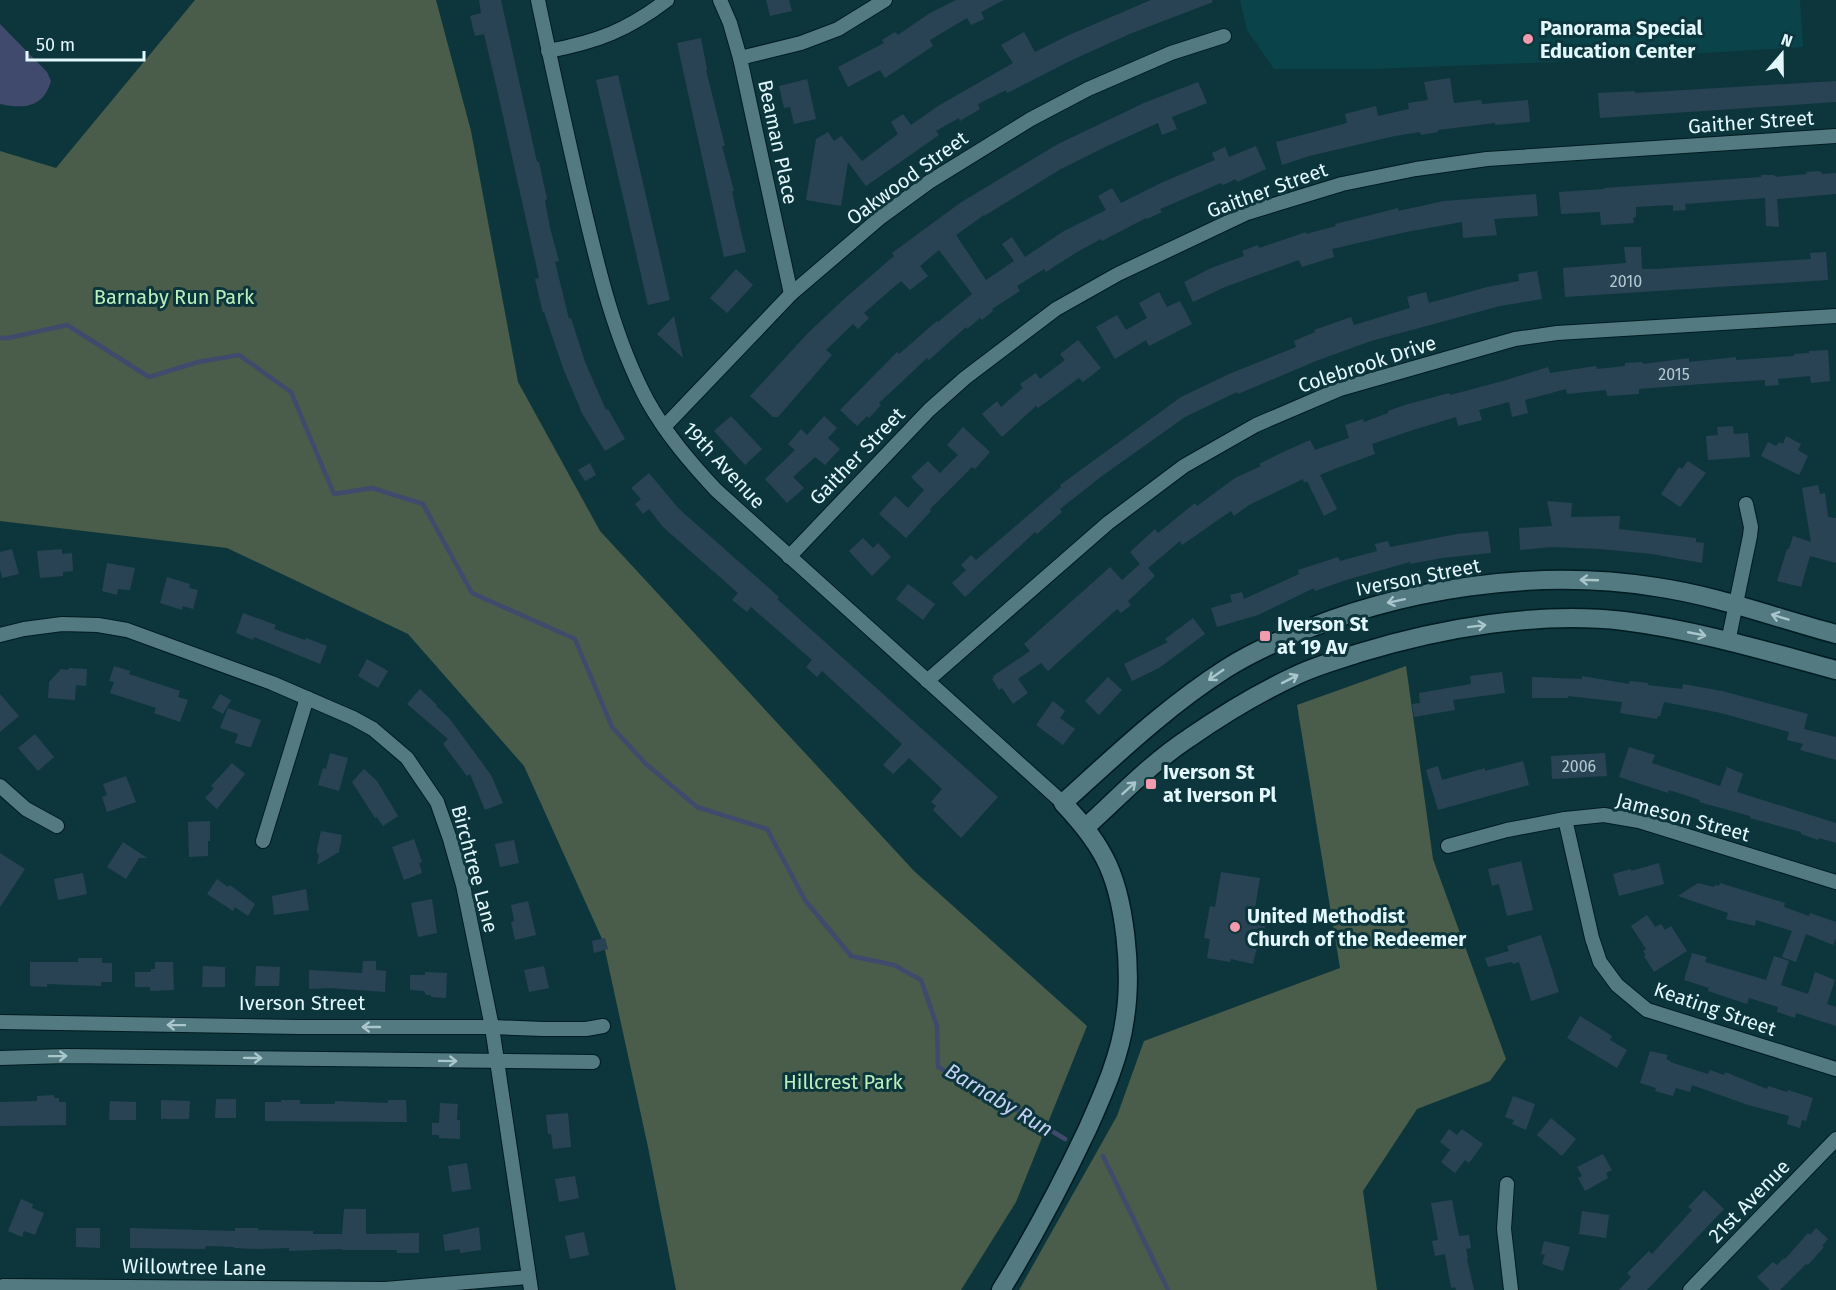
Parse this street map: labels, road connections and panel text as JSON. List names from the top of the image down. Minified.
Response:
{"streets":{"main road":["Iverson Street"],"street":["Gaither Street","Beaman Place","Oakwood Street","Colebrook Drive","19th Avenue","Jameson Street","Birchtree Lane","Keating Street","21st Avenue","Willowtree Lane"]},"crossings":[["Gaither Street","19th Avenue"],["Beaman Place","Oakwood Street"],["Oakwood Street","19th Avenue"],["Colebrook Drive","19th Avenue"],["19th Avenue","Iverson Street"],["Iverson Street","Birchtree Lane"],["Jameson Street","Keating Street"],["Birchtree Lane","Willowtree Lane"]],"water":["Barnaby Run"],"parks":["Barnaby Run Park","Hillcrest Park"],"places":{"other":["Panorama Special Education Center","United Methodist Church of the Redeemer"],"transit":["Iverson St at 19 Av","Iverson St at Iverson Pl"]},"house_numbers":["2010","2015","2006"],"scale_bar":"50 m","north":"top"}
